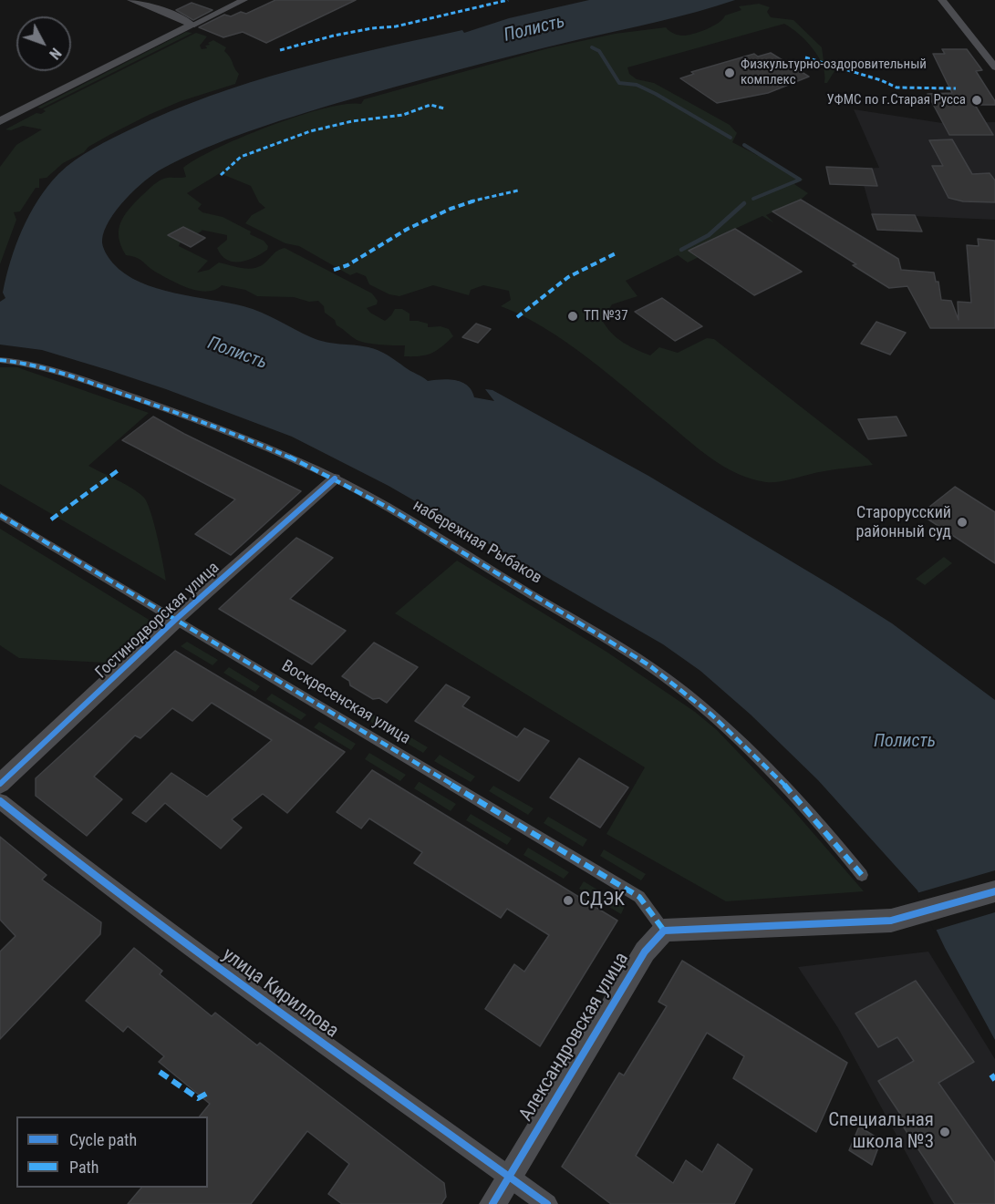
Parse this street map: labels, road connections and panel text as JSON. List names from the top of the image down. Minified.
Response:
{"streets":{"street":["набережная Рыбаков","Гостинодворская улица","Воскресенская улица","улица Кириллова","Александровская улица"]},"crossings":[["набережная Рыбаков","Гостинодворская улица"],["Гостинодворская улица","Воскресенская улица"],["Воскресенская улица","Александровская улица"],["улица Кириллова","Александровская улица"]],"water":["Полисть"],"places":["Физкультурно-оздоровительный комплекс","УФМС по г.Старая Русса","ТП №37","Старорусский районный суд","СДЭК","Специальная школа №3"],"legend":["Cycle path","Path"],"north":"bottom right"}
